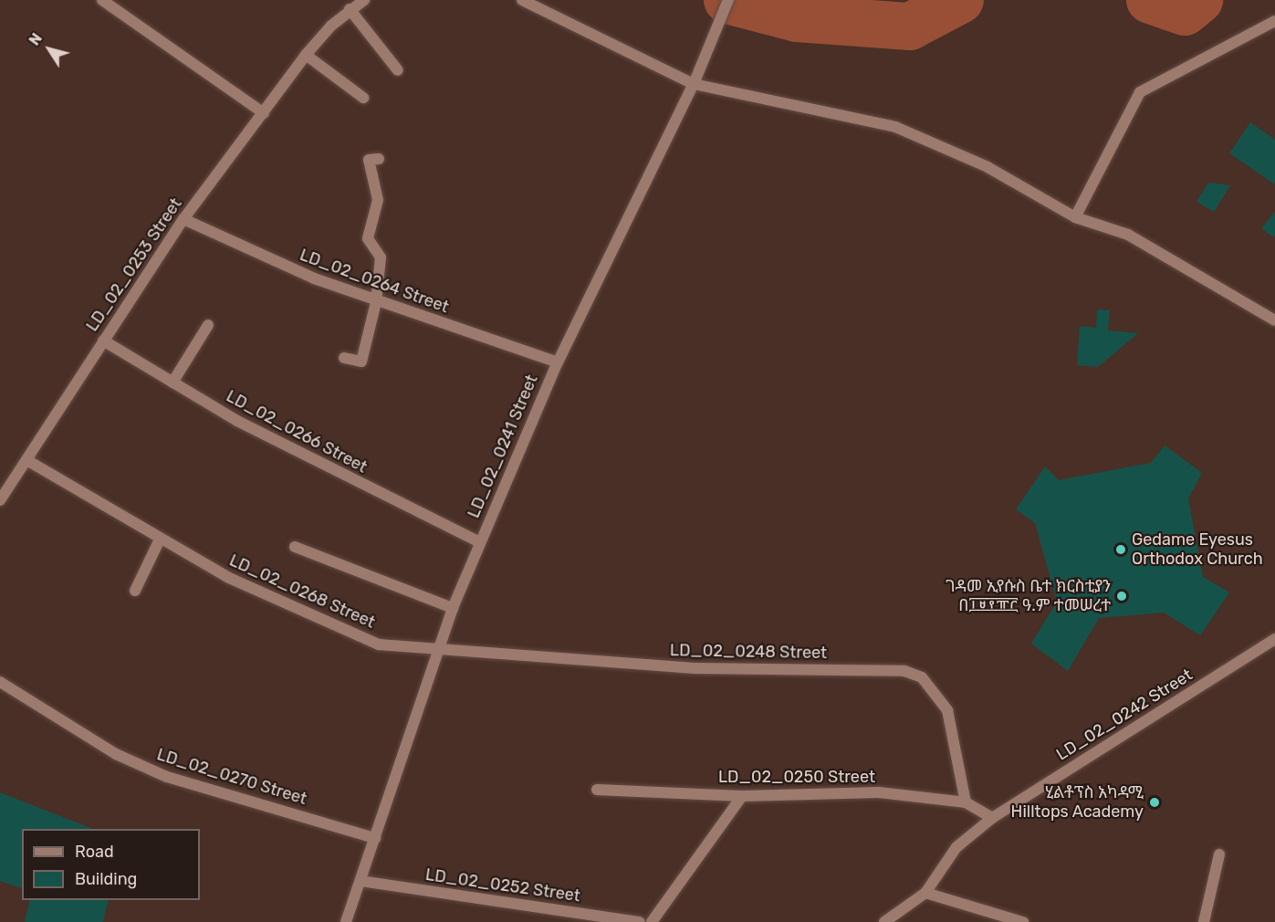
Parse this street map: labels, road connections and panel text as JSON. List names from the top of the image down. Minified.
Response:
{"streets":{"street":["LD_02_0253 Street","LD_02_0264 Street","LD_02_0266 Street","LD_02_0241 Street","LD_02_0268 Street","LD_02_0248 Street","LD_02_0242 Street","LD_02_0270 Street","LD_02_0250 Street","LD_02_0252 Street"]},"crossings":[["LD_02_0253 Street","LD_02_0264 Street"],["LD_02_0253 Street","LD_02_0266 Street"],["LD_02_0253 Street","LD_02_0268 Street"],["LD_02_0264 Street","LD_02_0241 Street"],["LD_02_0266 Street","LD_02_0241 Street"],["LD_02_0241 Street","LD_02_0268 Street"],["LD_02_0241 Street","LD_02_0248 Street"],["LD_02_0241 Street","LD_02_0270 Street"],["LD_02_0241 Street","LD_02_0252 Street"],["LD_02_0268 Street","LD_02_0248 Street"],["LD_02_0248 Street","LD_02_0250 Street"],["LD_02_0242 Street","LD_02_0250 Street"]],"places":["Gedame Eyesus Orthodox Church","ገዳመ ኢየሱስ ቤተ ክርስቲያን በ፲፱፻፹፫ ዓ.ም ተመሠረተ","ሂልቶፕስ አካዳሚ Hilltops Academy"],"legend":["Road","Building"],"north":"top left"}
